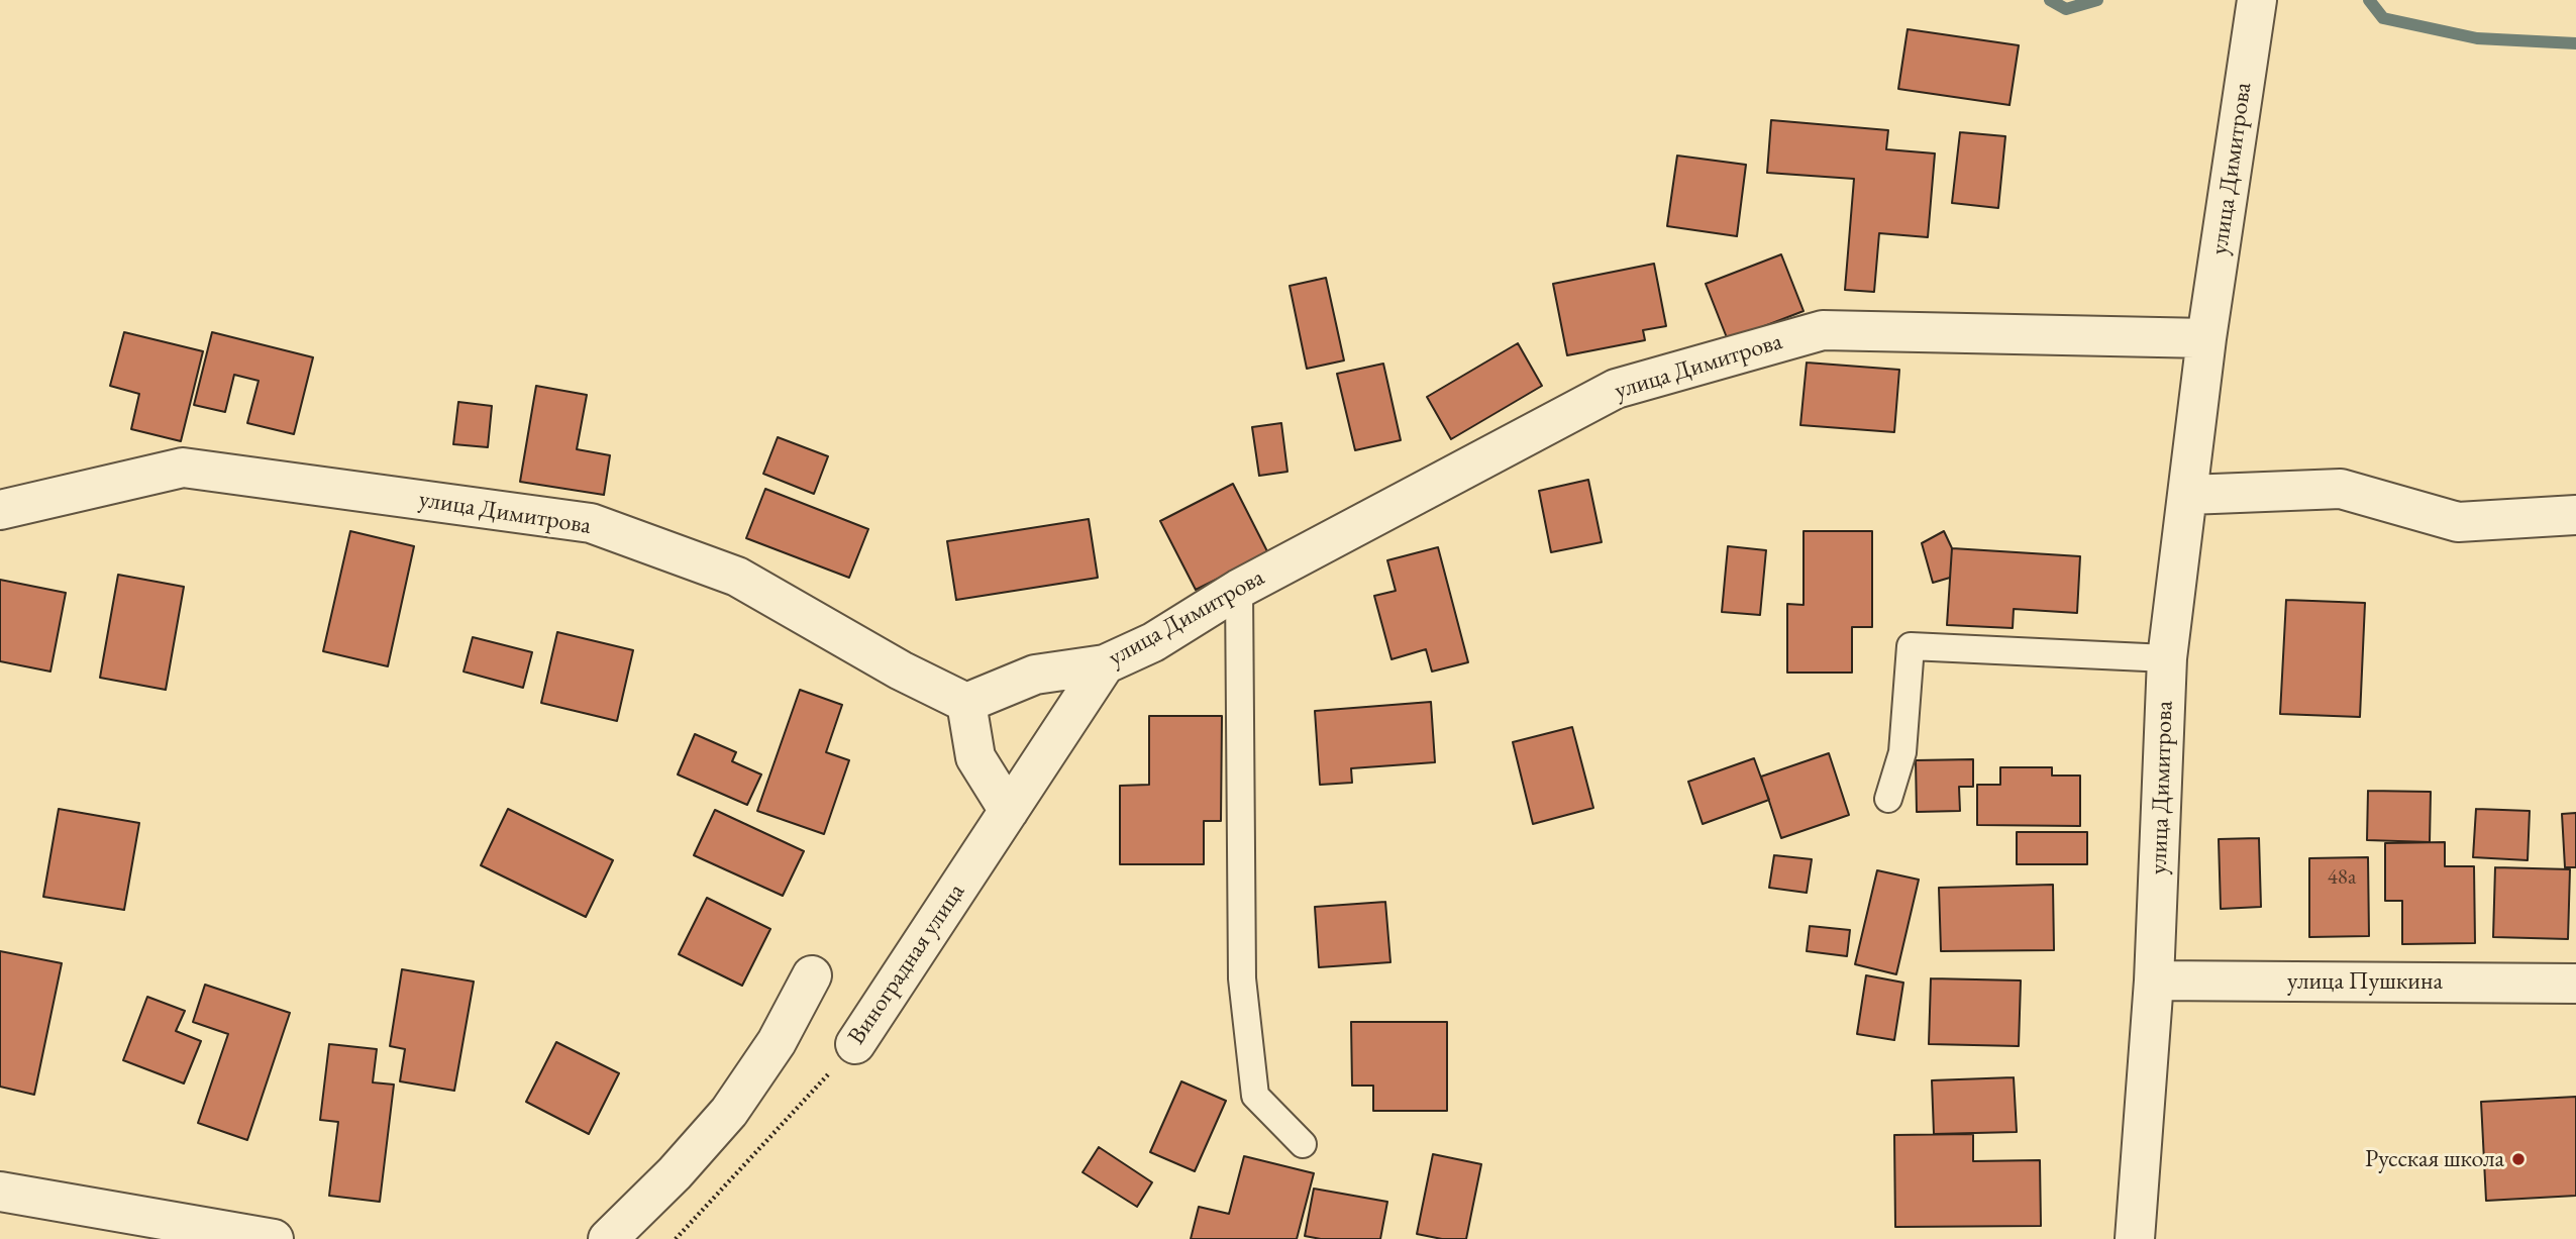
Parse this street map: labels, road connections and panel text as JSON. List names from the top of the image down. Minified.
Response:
{"streets":{"street":["улица Димитрова","Виноградная улица","улица Пушкина"]},"crossings":[["улица Димитрова","Виноградная улица"],["улица Димитрова","улица Пушкина"]],"places":["Русская школа"],"house_numbers":["48а"]}
